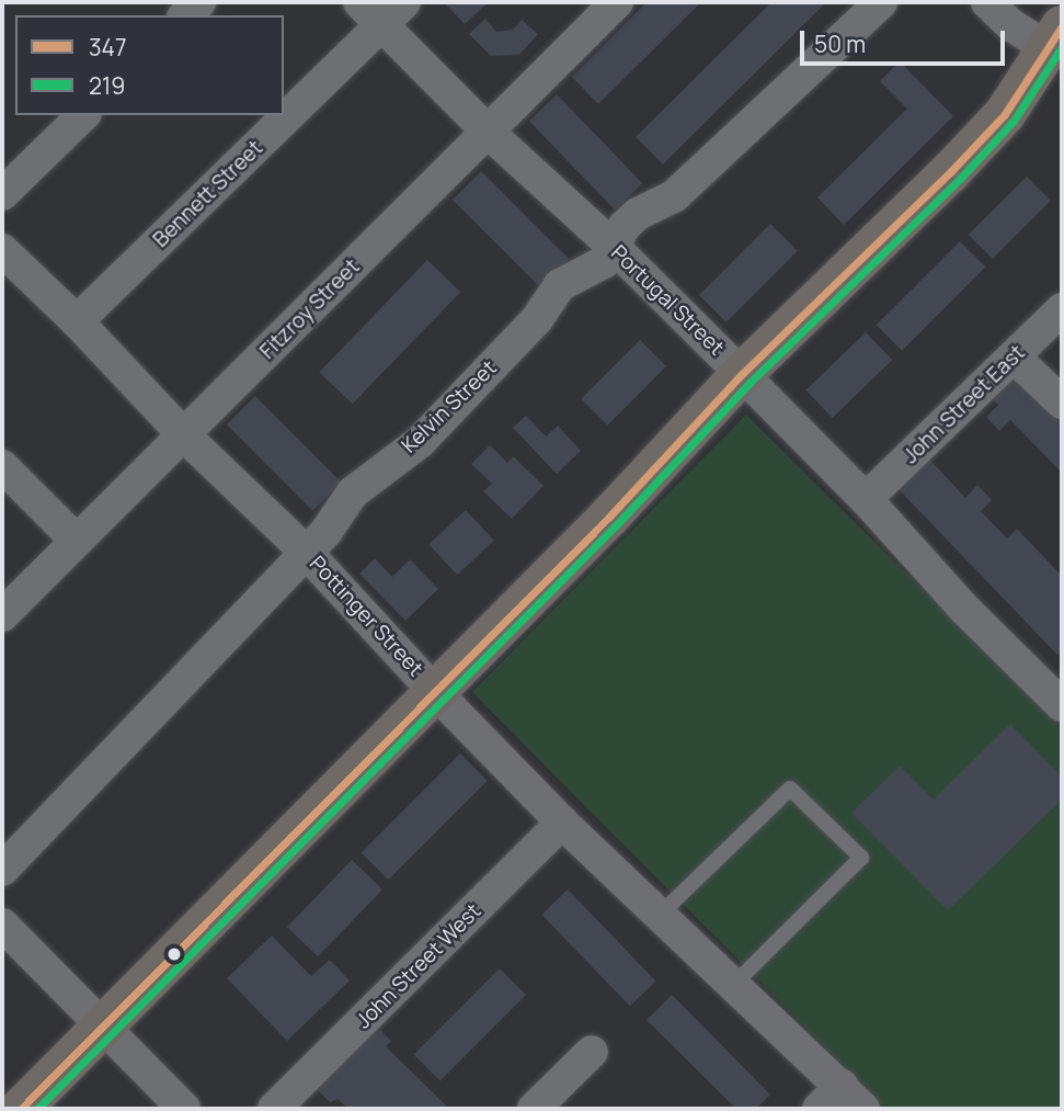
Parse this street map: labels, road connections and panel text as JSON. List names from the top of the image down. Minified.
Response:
{"streets":{"street":["Bennett Street","Portugal Street","Fitzroy Street","John Street East","Kelvin Street","Pottinger Street","John Street West"]},"crossings":[["Bennett Street","Portugal Street"],["Bennett Street","Pottinger Street"],["Portugal Street","Fitzroy Street"],["Portugal Street","John Street East"],["Portugal Street","Kelvin Street"],["Fitzroy Street","Pottinger Street"],["Kelvin Street","Pottinger Street"],["Pottinger Street","John Street West"]],"lines":["transit line 347","transit line 219"],"legend":["347","219"],"scale_bar":"50 m"}
